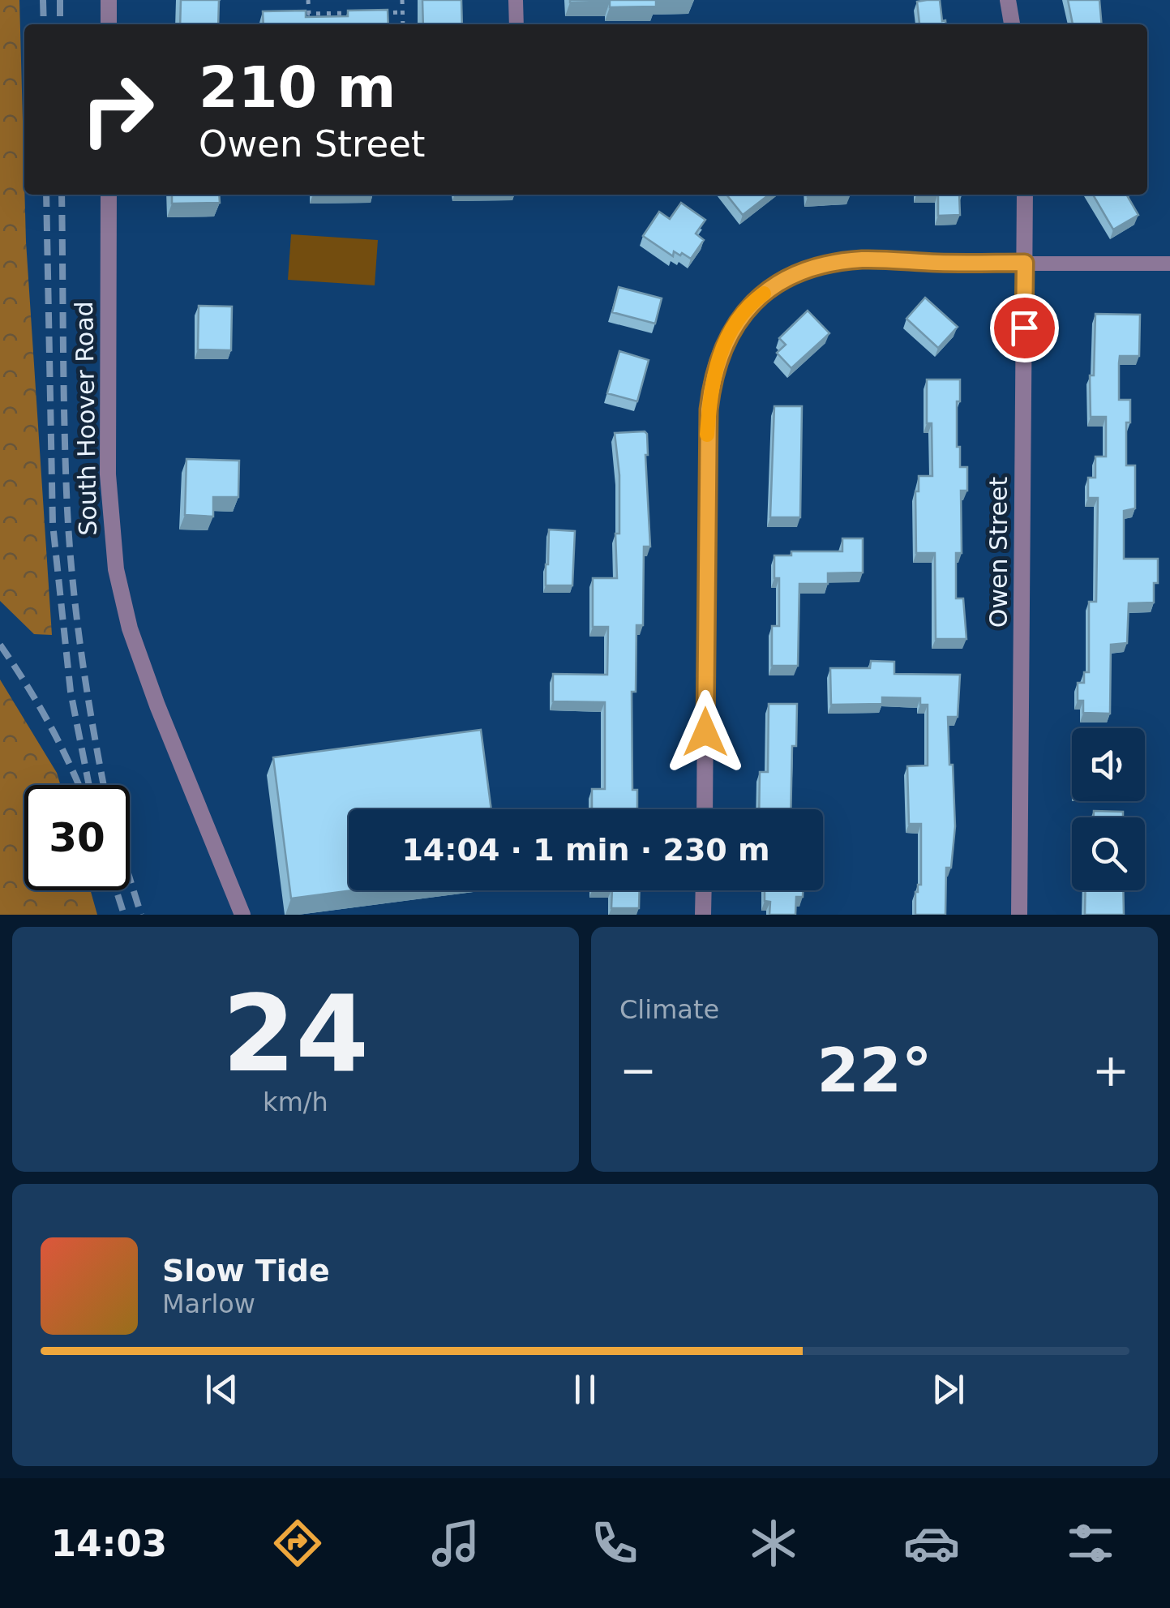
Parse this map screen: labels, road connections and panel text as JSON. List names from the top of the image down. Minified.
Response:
{"streets":{"street":["South Hoover Road","Owen Street"]},"page":{"turn":["210 m","Owen Street"],"limit":"30","trip":"14:04 · 1 min · 230 m","tile":[["24","km/h"],"Climate"],"heat":["−","22°","+"],"song":["Slow Tide","Marlow"],"tabs":"14:03"}}
